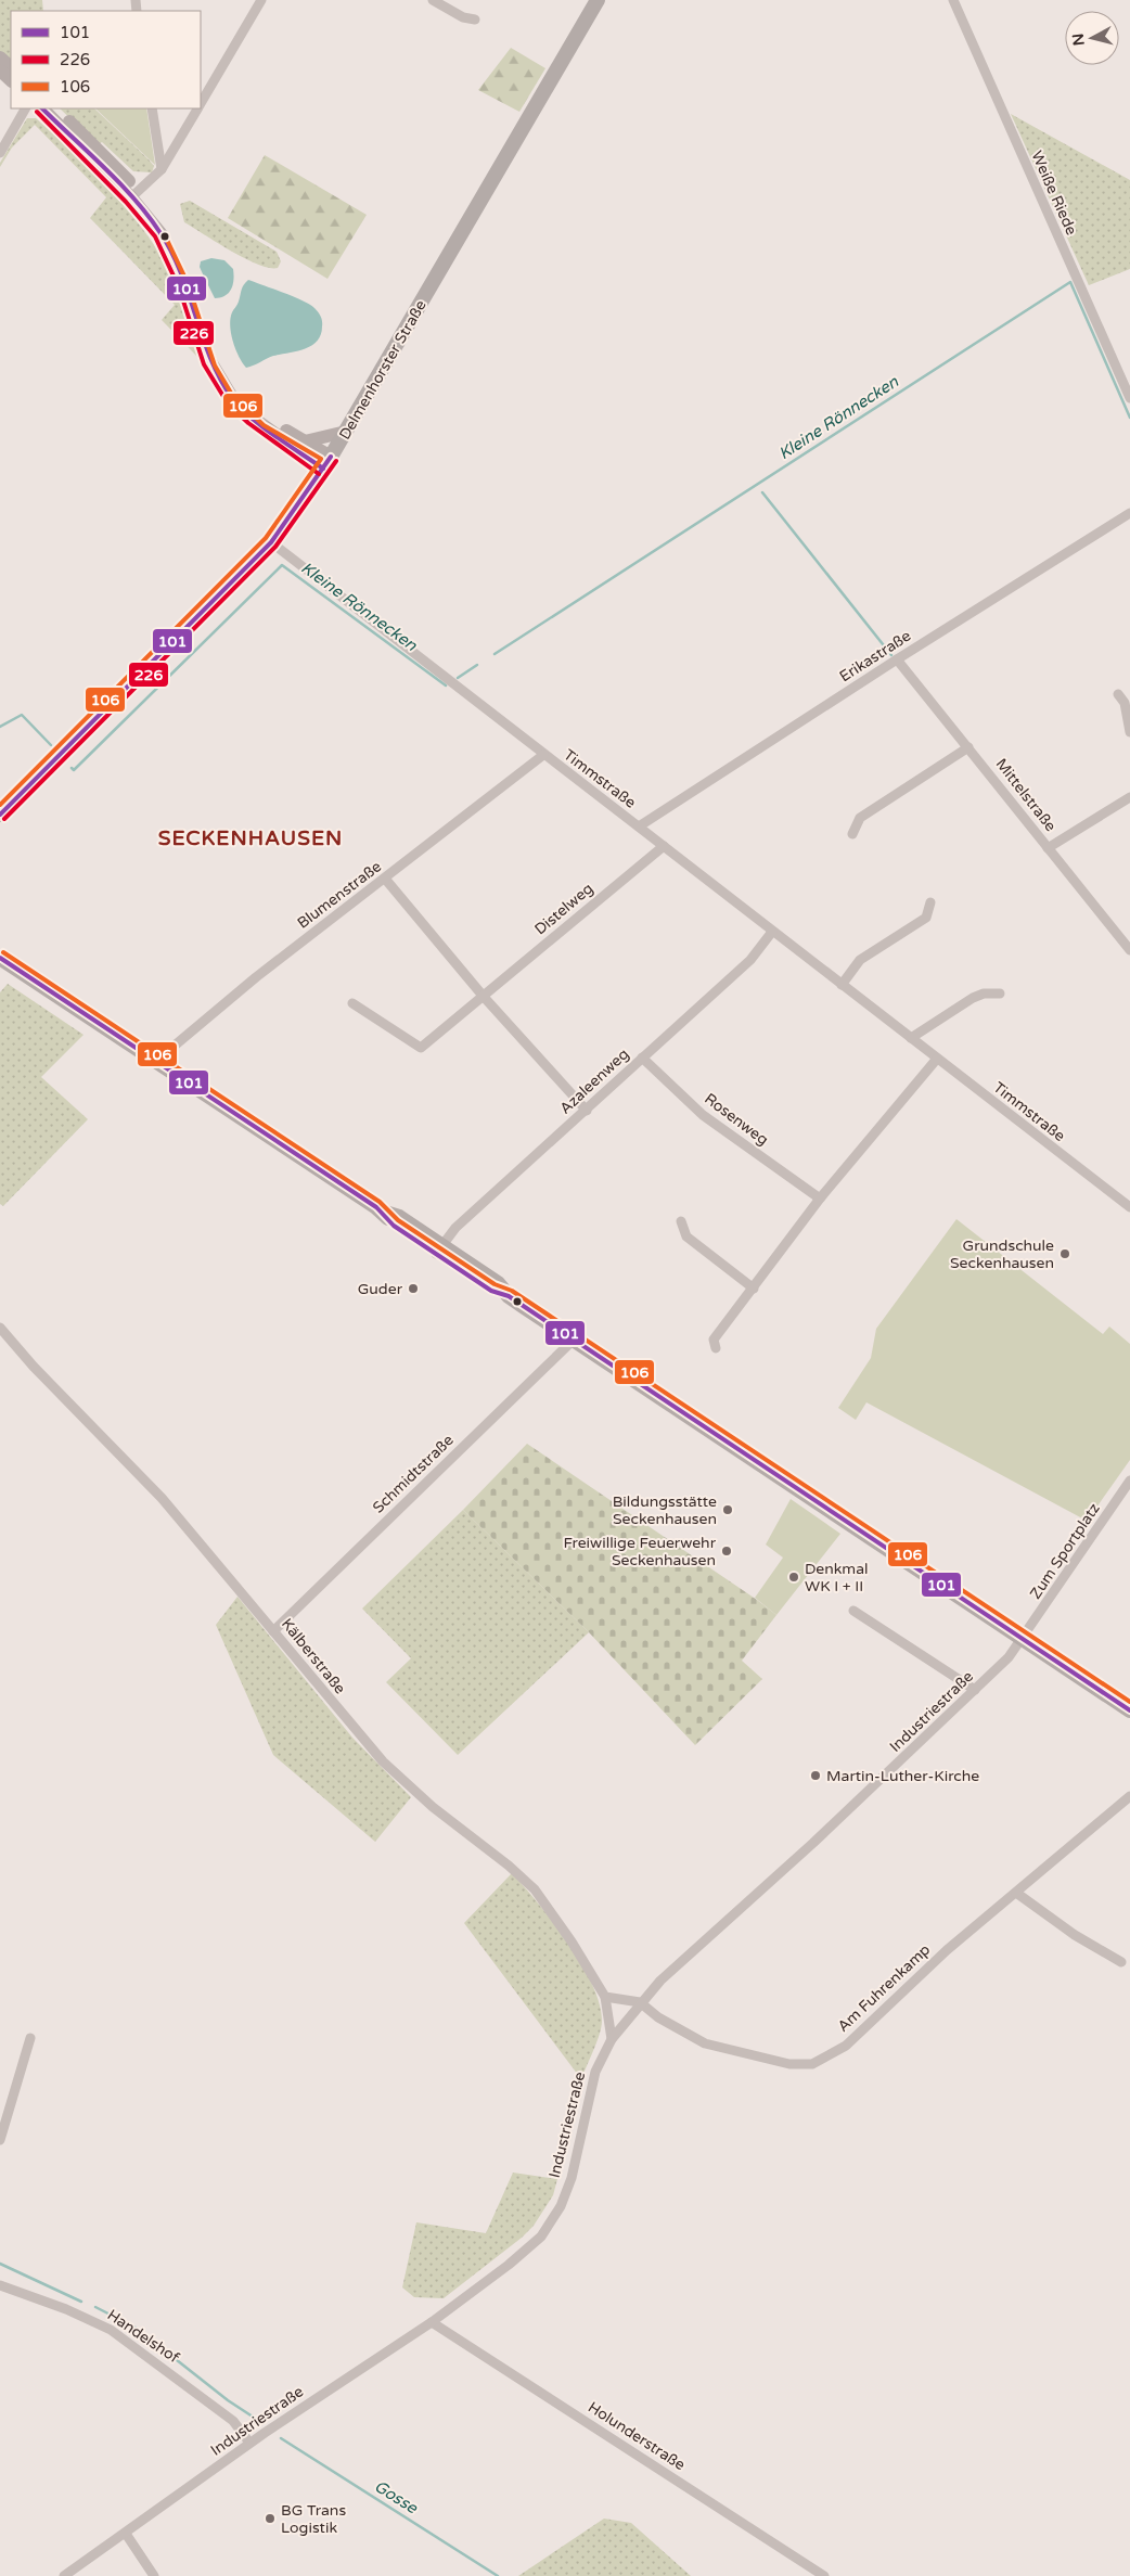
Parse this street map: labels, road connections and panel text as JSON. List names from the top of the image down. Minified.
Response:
{"streets":{"main road":["Delmenhorster Straße"],"street":["Weiße Riede","Erikastraße","Timmstraße","Mittelstraße","Blumenstraße","Distelweg","Azaleenweg","Rosenweg","Schmidtstraße","Zum Sportplatz","Kälberstraße","Industriestraße","Am Fuhrenkamp","Handelshof","Holunderstraße"]},"crossings":[["Delmenhorster Straße","Timmstraße"],["Erikastraße","Timmstraße"],["Erikastraße","Mittelstraße"],["Timmstraße","Blumenstraße"],["Timmstraße","Distelweg"],["Timmstraße","Azaleenweg"],["Azaleenweg","Rosenweg"],["Schmidtstraße","Kälberstraße"],["Zum Sportplatz","Industriestraße"],["Kälberstraße","Industriestraße"],["Industriestraße","Am Fuhrenkamp"],["Industriestraße","Handelshof"],["Industriestraße","Holunderstraße"]],"districts":["SECKENHAUSEN"],"water":["Kleine Rönnecken","Gosse"],"places":["Grundschule Seckenhausen","Guder","Bildungsstätte Seckenhausen","Freiwillige Feuerwehr Seckenhausen","Denkmal WK I + II","Martin-Luther-Kirche","BG Trans Logistik"],"lines":["transit line 101","transit line 226","transit line 106"],"legend":["101","226","106"],"north":"left"}
